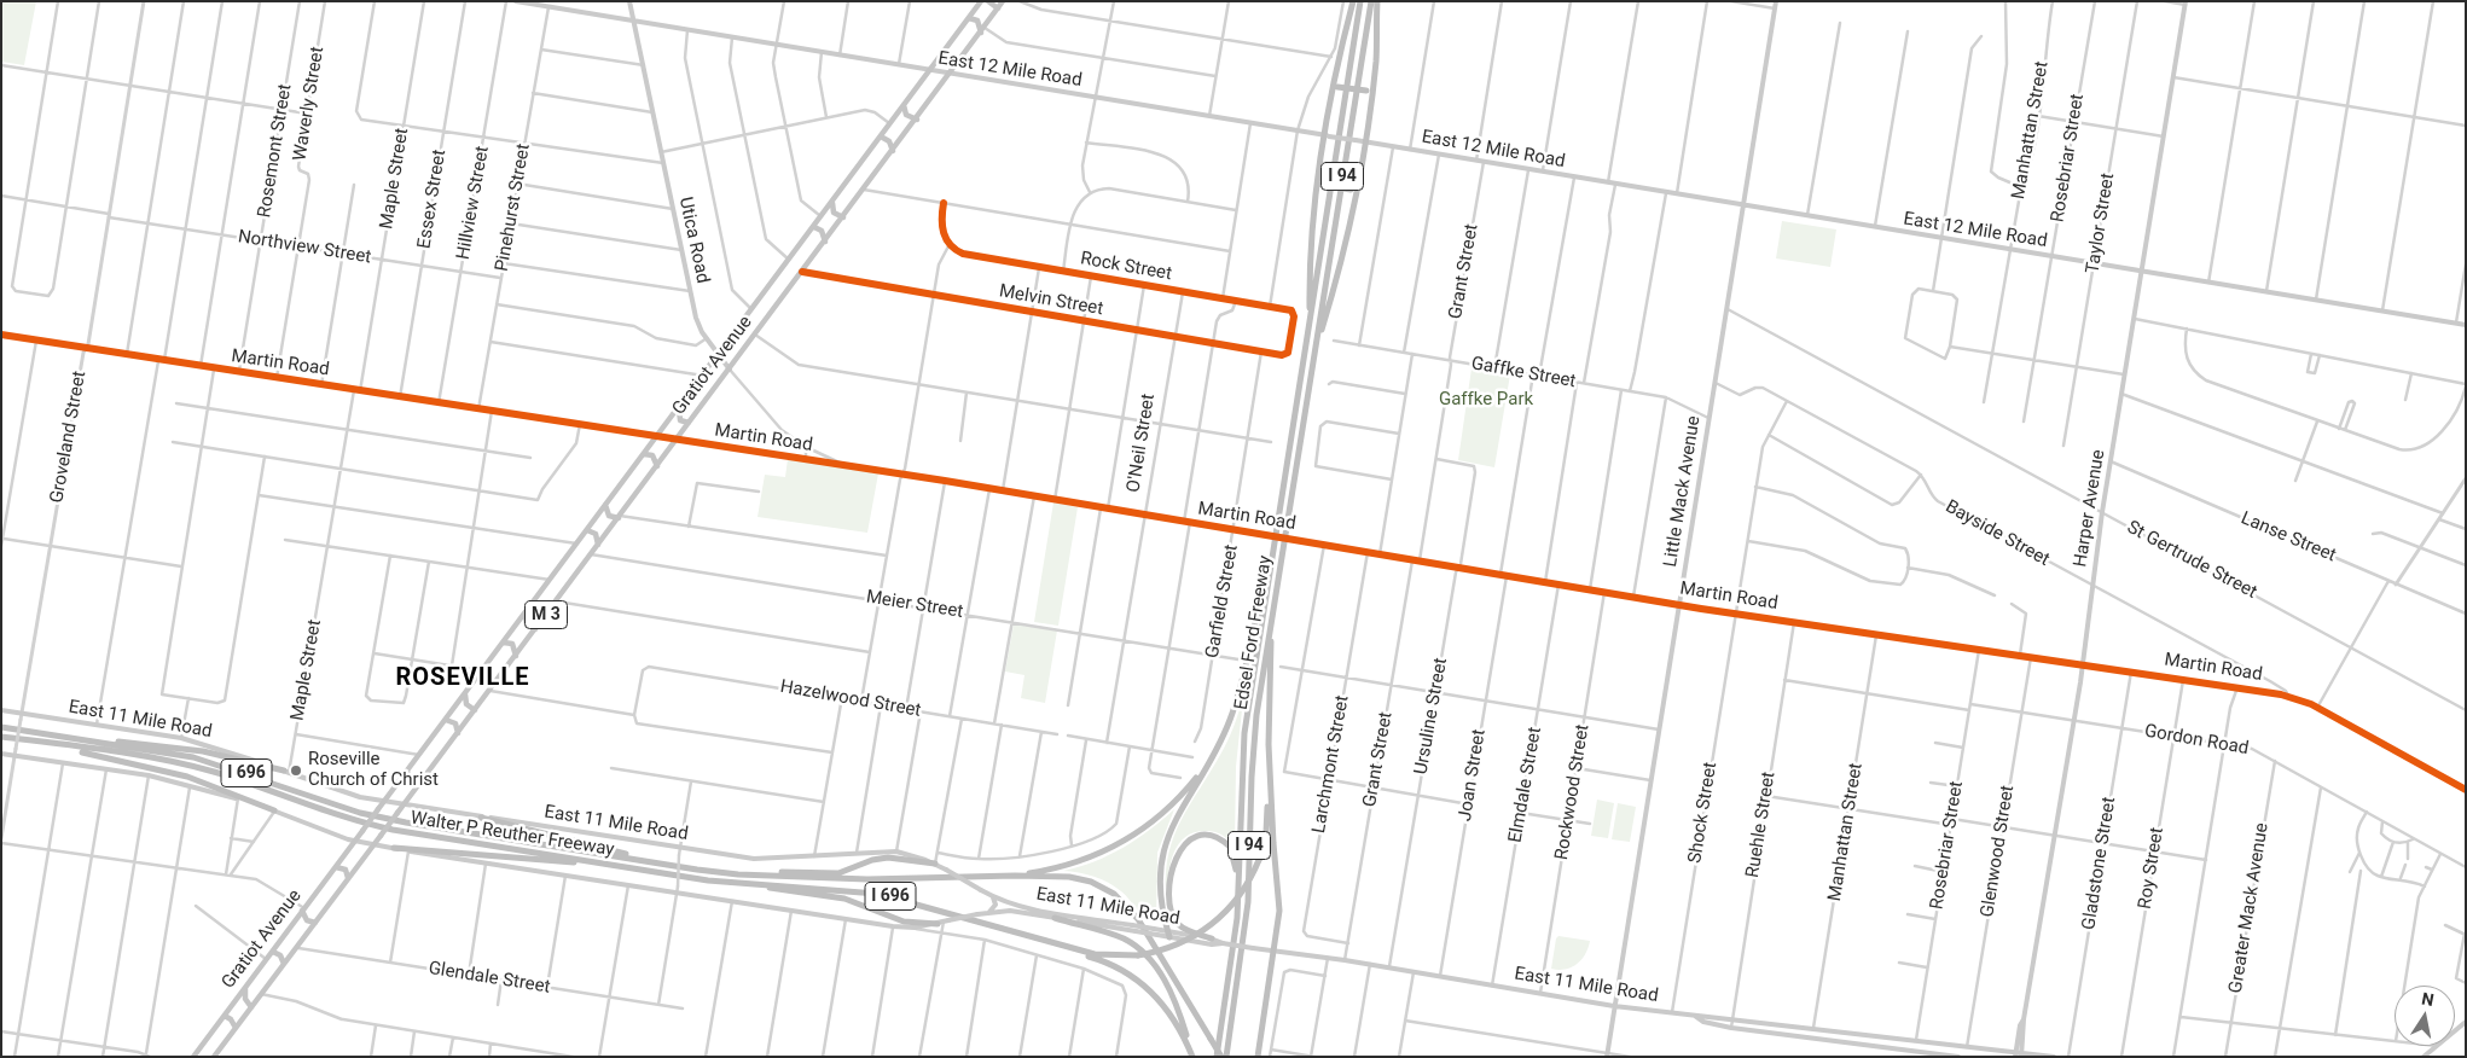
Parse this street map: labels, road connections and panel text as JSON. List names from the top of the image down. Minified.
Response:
{"streets":{"highway":["I 94","Edsel Ford Freeway","I 696","Walter P Reuther Freeway"],"main road":["East 12 Mile Road","Utica Road","Gratiot Avenue","Little Mack Avenue","Harper Avenue","M 3","East 11 Mile Road"],"street":["Waverly Street","Manhattan Street","Rosemont Street","Rosebriar Street","Maple Street","Essex Street","Hillview Street","Pinehurst Street","Taylor Street","Northview Street","Rock Street","Grant Street","Melvin Street","Martin Road","Gaffke Street","Groveland Street","O'Neil Street","Bayside Street","Lanse Street","St Gertrude Street","Garfield Street","Meier Street","Hazelwood Street","Ursuline Street","Gordon Road","Larchmont Street","Joan Street","Elmdale Street","Rockwood Street","Shock Street","Ruehle Street","Glenwood Street","Gladstone Street","Roy Street","Greater Mack Avenue","Glendale Street"]},"crossings":[["East 12 Mile Road","Manhattan Street"],["East 12 Mile Road","Rosebriar Street"],["East 12 Mile Road","Pinehurst Street"],["East 12 Mile Road","Taylor Street"],["East 12 Mile Road","Utica Road"],["East 12 Mile Road","Grant Street"],["East 12 Mile Road","Gratiot Avenue"],["East 12 Mile Road","Little Mack Avenue"],["East 12 Mile Road","Harper Avenue"],["Waverly Street","Northview Street"],["Waverly Street","Martin Road"],["Manhattan Street","Martin Road"],["Manhattan Street","East 11 Mile Road"],["Rosemont Street","Northview Street"],["Rosemont Street","Martin Road"],["Rosebriar Street","Martin Road"],["Rosebriar Street","East 11 Mile Road"],["Rosebriar Street","Gordon Road"],["Maple Street","Northview Street"],["Maple Street","Martin Road"],["Maple Street","East 11 Mile Road"],["Essex Street","Northview Street"],["Essex Street","Martin Road"],["Hillview Street","Northview Street"],["Hillview Street","Martin Road"],["Pinehurst Street","Northview Street"],["Pinehurst Street","Martin Road"],["Utica Road","Martin Road"],["Utica Road","Gratiot Avenue"],["Northview Street","Groveland Street"],["Rock Street","Melvin Street"],["Rock Street","O'Neil Street"],["Grant Street","Martin Road"],["Grant Street","Gaffke Street"],["Grant Street","Ursuline Street"],["Grant Street","East 11 Mile Road"],["Grant Street","Larchmont Street"],["Melvin Street","Gratiot Avenue"],["Melvin Street","O'Neil Street"],["Melvin Street","Garfield Street"],["Martin Road","Gratiot Avenue"],["Martin Road","Groveland Street"],["Martin Road","O'Neil Street"],["Martin Road","Little Mack Avenue"],["Martin Road","Harper Avenue"],["Martin Road","Bayside Street"],["Martin Road","Garfield Street"],["Martin Road","Ursuline Street"],["Martin Road","Larchmont Street"],["Martin Road","Joan Street"],["Martin Road","Elmdale Street"],["Martin Road","Rockwood Street"],["Martin Road","Shock Street"],["Martin Road","Ruehle Street"],["Martin Road","Glenwood Street"],["Martin Road","Gladstone Street"],["Martin Road","Roy Street"],["Gratiot Avenue","Meier Street"],["Gratiot Avenue","M 3"],["Gratiot Avenue","East 11 Mile Road"],["Gratiot Avenue","Glendale Street"],["Gaffke Street","Little Mack Avenue"],["Groveland Street","East 11 Mile Road"],["O'Neil Street","Meier Street"],["Little Mack Avenue","Bayside Street"],["Little Mack Avenue","St Gertrude Street"],["Little Mack Avenue","East 11 Mile Road"],["Harper Avenue","Bayside Street"],["Harper Avenue","Lanse Street"],["Harper Avenue","St Gertrude Street"],["Harper Avenue","East 11 Mile Road"],["Harper Avenue","Gordon Road"],["Bayside Street","Shock Street"],["Garfield Street","Meier Street"],["M 3","East 11 Mile Road"],["Ursuline Street","East 11 Mile Road"],["East 11 Mile Road","Joan Street"],["East 11 Mile Road","Elmdale Street"],["East 11 Mile Road","Rockwood Street"],["East 11 Mile Road","Shock Street"],["East 11 Mile Road","Ruehle Street"],["East 11 Mile Road","Glenwood Street"],["Gordon Road","Glenwood Street"],["Gordon Road","Gladstone Street"],["Gordon Road","Roy Street"],["Gordon Road","Greater Mack Avenue"]],"districts":["ROSEVILLE"],"parks":["Gaffke Park"],"places":["Roseville Church of Christ"],"north":"top"}
